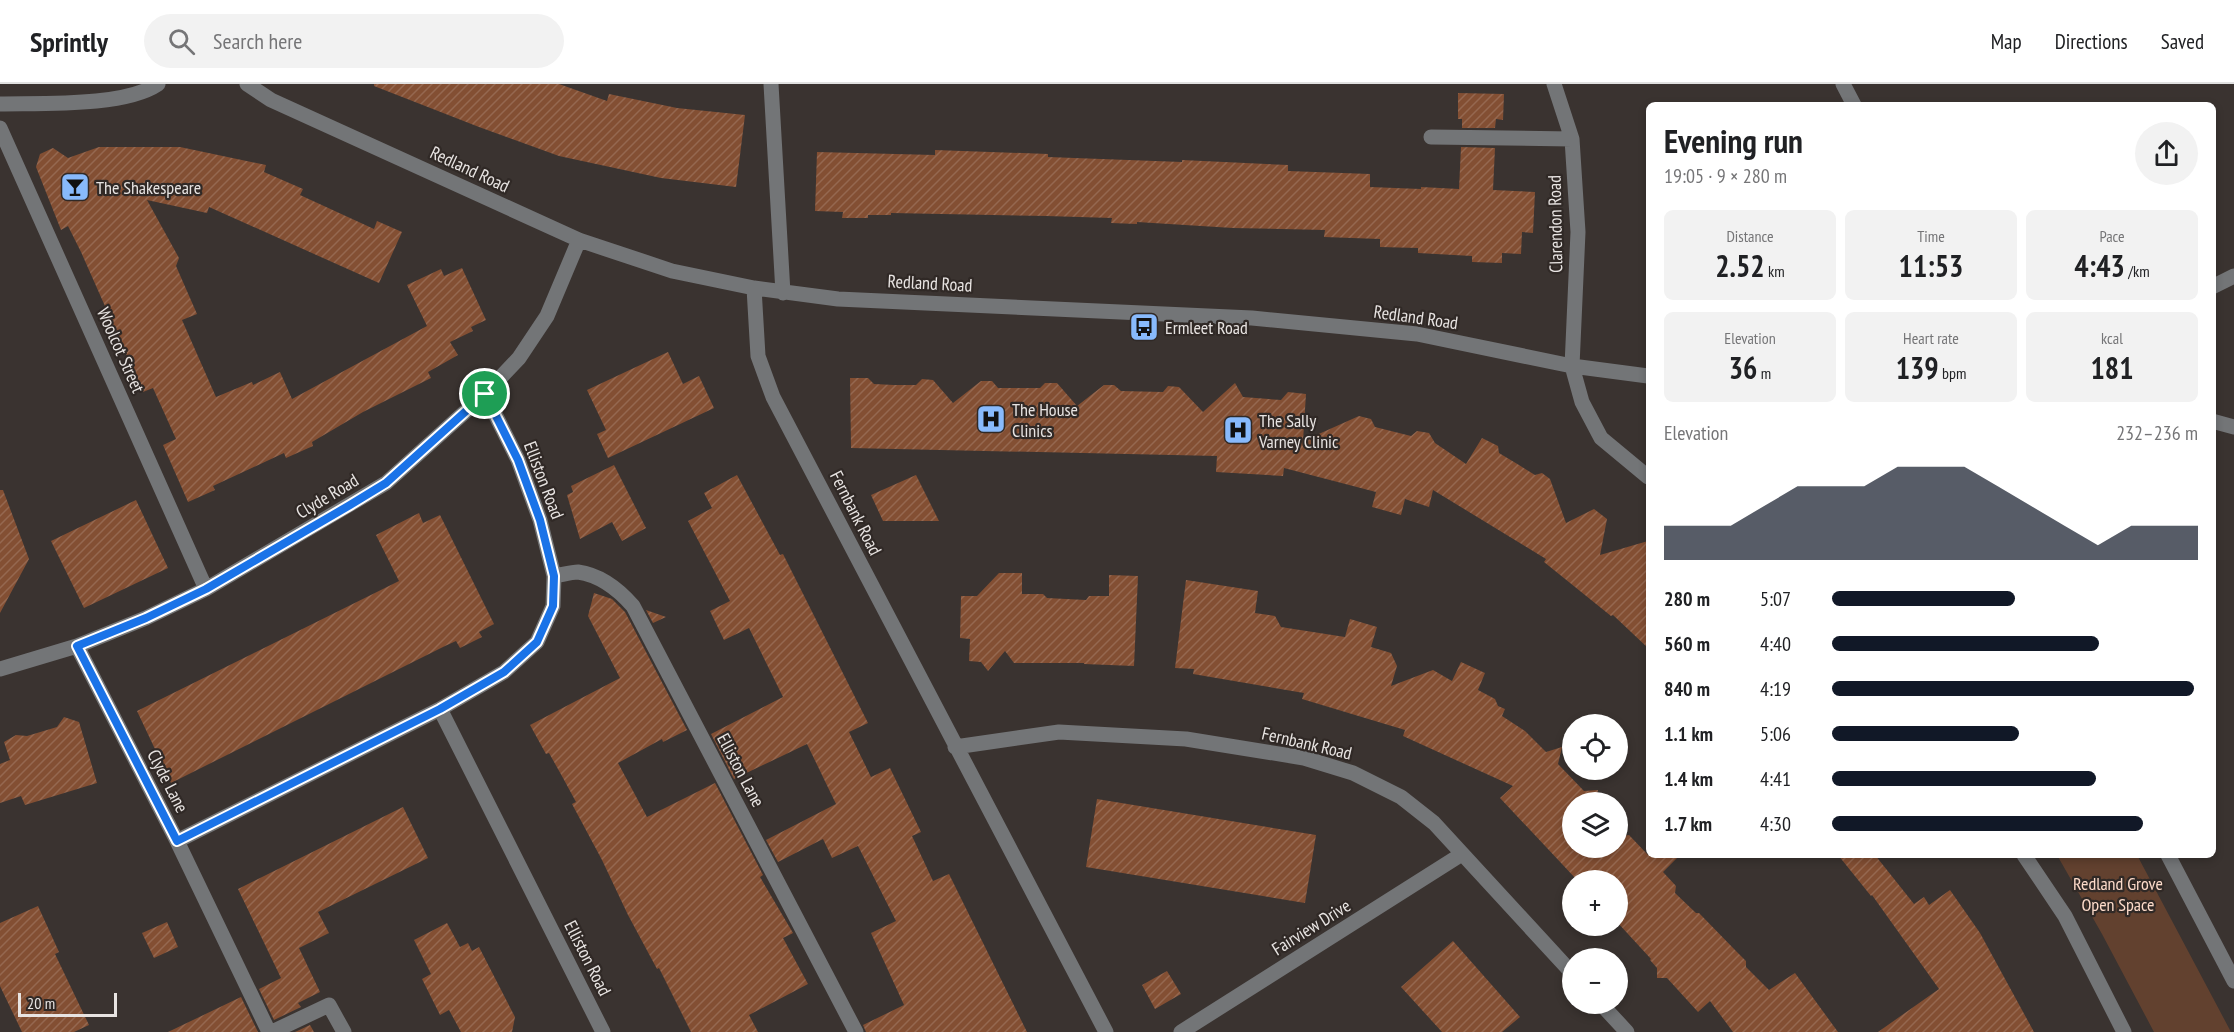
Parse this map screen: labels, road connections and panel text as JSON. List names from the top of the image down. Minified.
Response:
{"streets":{"street":["Redland Road","Clarendon Road","Woolcot Street","Elliston Road","Clyde Road","Fernbank Road","Elliston Lane","Clyde Lane","Fairview Drive"]},"crossings":[["Redland Road","Clarendon Road"],["Redland Road","Clyde Road"],["Redland Road","Fernbank Road"],["Woolcot Street","Clyde Road"],["Elliston Road","Clyde Road"],["Elliston Road","Elliston Lane"],["Elliston Road","Clyde Lane"],["Clyde Road","Clyde Lane"],["Fernbank Road","Fairview Drive"]],"parks":["Redland Grove Open Space"],"places":{"bar":["The Shakespeare"],"bus stop":["Ermleet Road"],"hospital":["The House Clinics","The Sally Varney Clinic"]},"scale_bar":"20 m","page":{"header":"Sprintly","search":"Search here","nav":["Map","Directions","Saved"],"heading":["Evening run","19:05 · 9 × 280 m"],"stats":[["Distance","2.52 km"],["Time","11:53"],["Pace","4:43 /km"],["Elevation","36 m"],["Heart rate","139 bpm"],["kcal","181"]],"chart":["Elevation","232–236 m"],"list":[{"name":"280 m","note":"5:07"},{"name":"560 m","note":"4:40"},{"name":"840 m","note":"4:19"},{"name":"1.1 km","note":"5:06"},{"name":"1.4 km","note":"4:41"},{"name":"1.7 km","note":"4:30"}],"map_buttons":["+","−"],"scale":"20 m"}}
